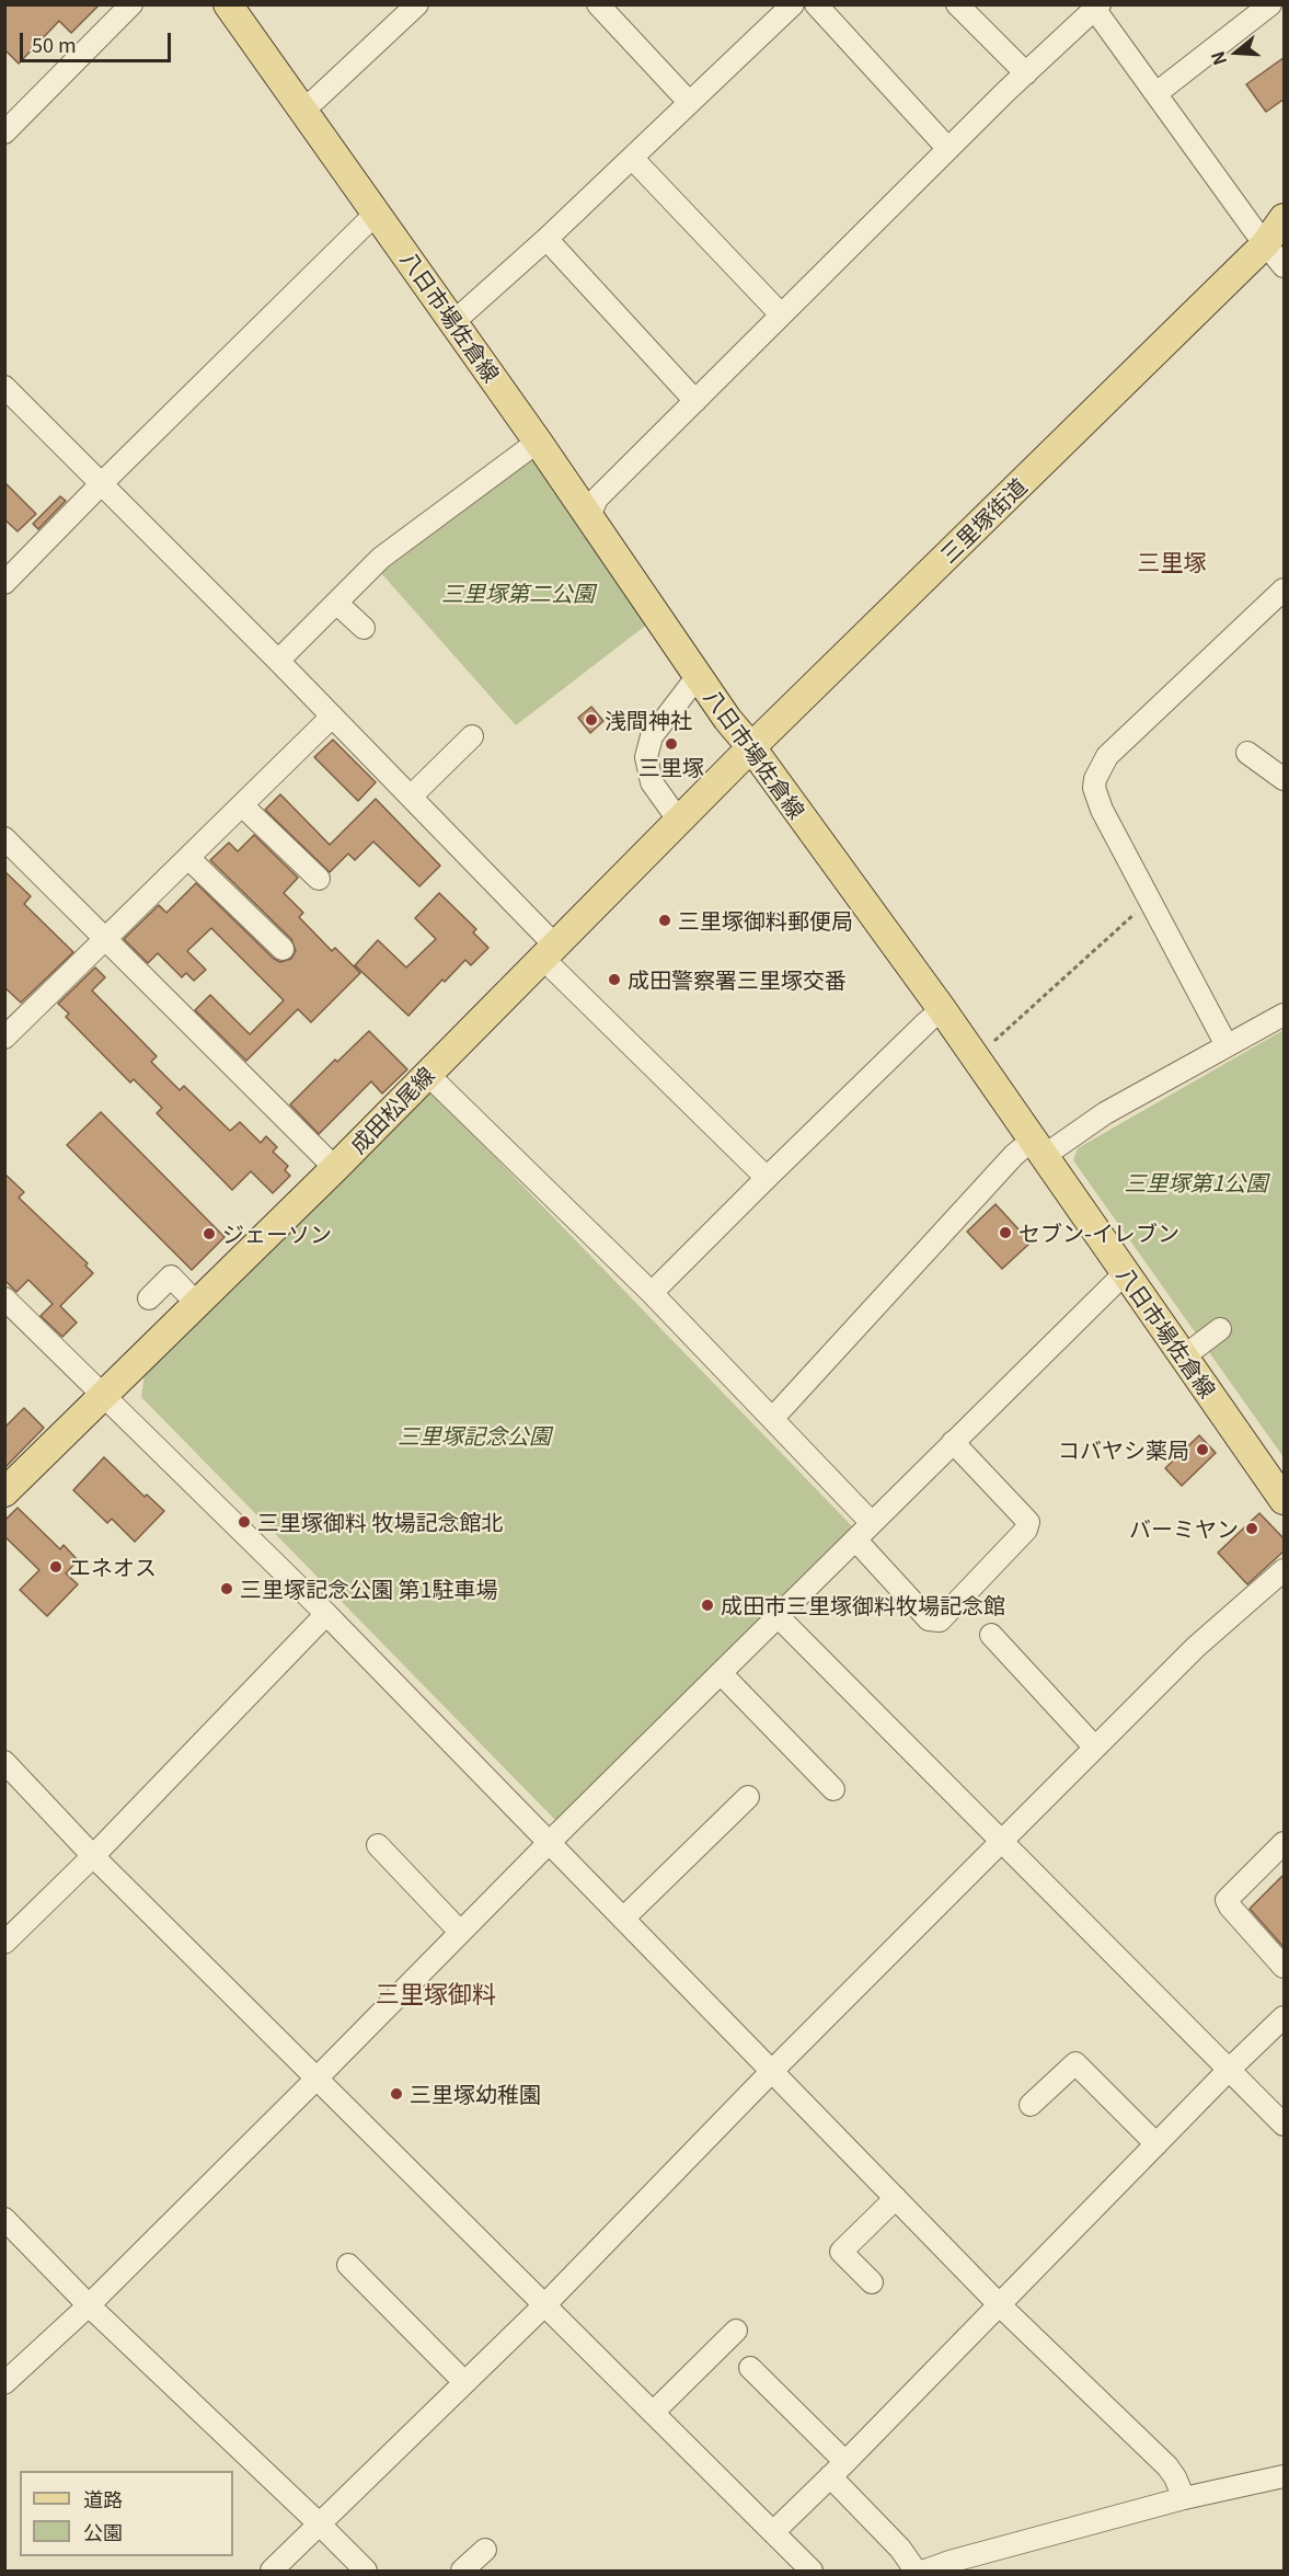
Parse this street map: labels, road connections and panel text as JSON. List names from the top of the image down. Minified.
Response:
{"streets":{"main road":["八日市場佐倉線","三里塚街道","成田松尾線"]},"crossings":[["八日市場佐倉線","三里塚街道"],["三里塚街道","成田松尾線"]],"districts":["三里塚","三里塚御料"],"parks":["三里塚第二公園","三里塚第1公園","三里塚記念公園"],"places":["浅間神社","三里塚","三里塚御料郵便局","成田警察署三里塚交番","セブン-イレブン","ジェーソン","コバヤシ薬局","三里塚御料 牧場記念館北","バーミヤン","エネオス","三里塚記念公園 第1駐車場","成田市三里塚御料牧場記念館","三里塚幼稚園"],"legend":["道路","公園"],"scale_bar":"50 m","north":"left"}
